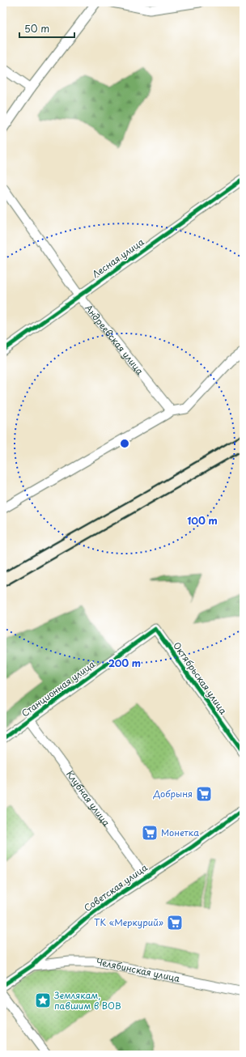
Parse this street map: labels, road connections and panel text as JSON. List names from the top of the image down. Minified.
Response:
{"streets":{"street":["Лесная улица","Андреевская улица","Октябрьская улица","Станционная улица","Клубная улица","Советская улица","Челябинская улица"]},"crossings":[["Лесная улица","Андреевская улица"],["Октябрьская улица","Станционная улица"],["Станционная улица","Клубная улица"],["Клубная улица","Советская улица"],["Советская улица","Челябинская улица"]],"places":{"supermarket":["Добрыня","Монетка","ТК «Меркурий»"],"place":["Землякам, павшим в ВОВ"]},"scale_bar":"50 m","rings":["100 m","200 m"]}
